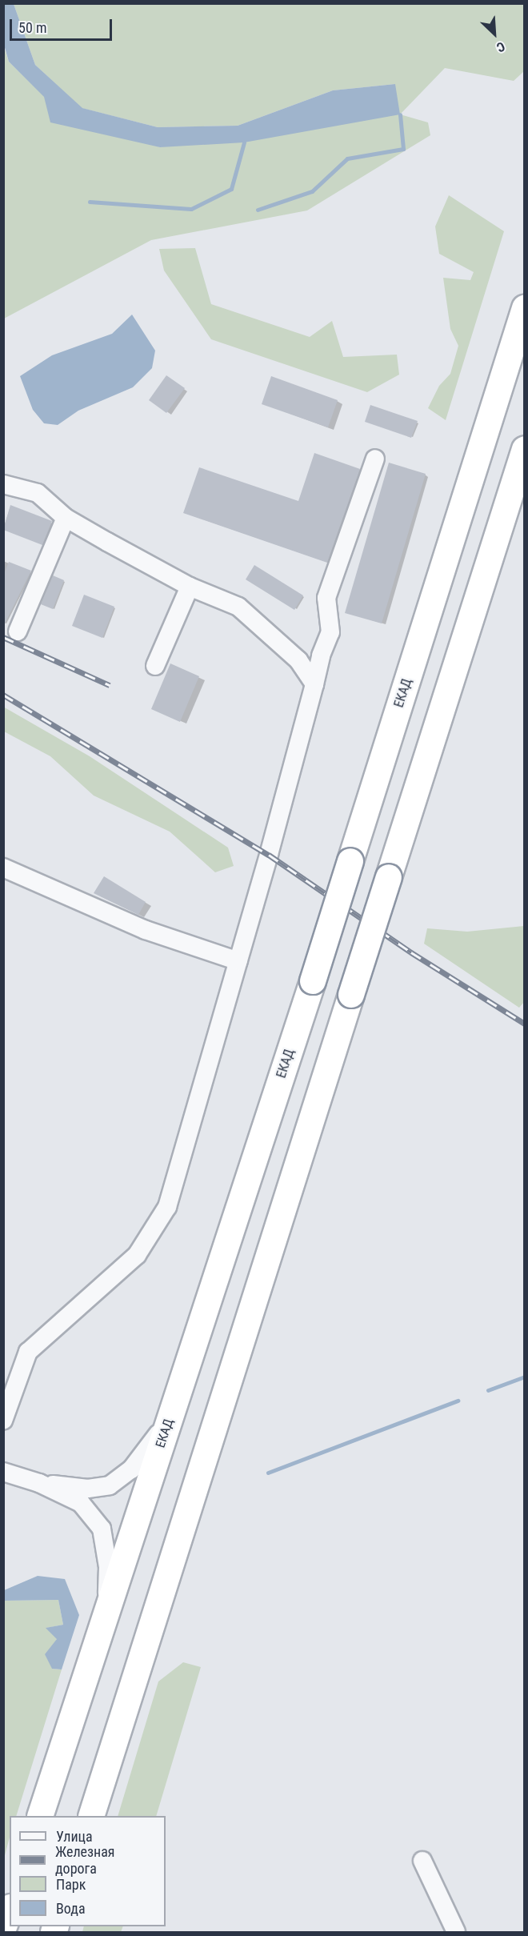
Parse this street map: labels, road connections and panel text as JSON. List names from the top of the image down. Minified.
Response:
{"streets":{"highway":["ЕКАД"]},"legend":["Улица","Железная дорога","Парк","Вода"],"scale_bar":"50 m","north":"bottom right"}
